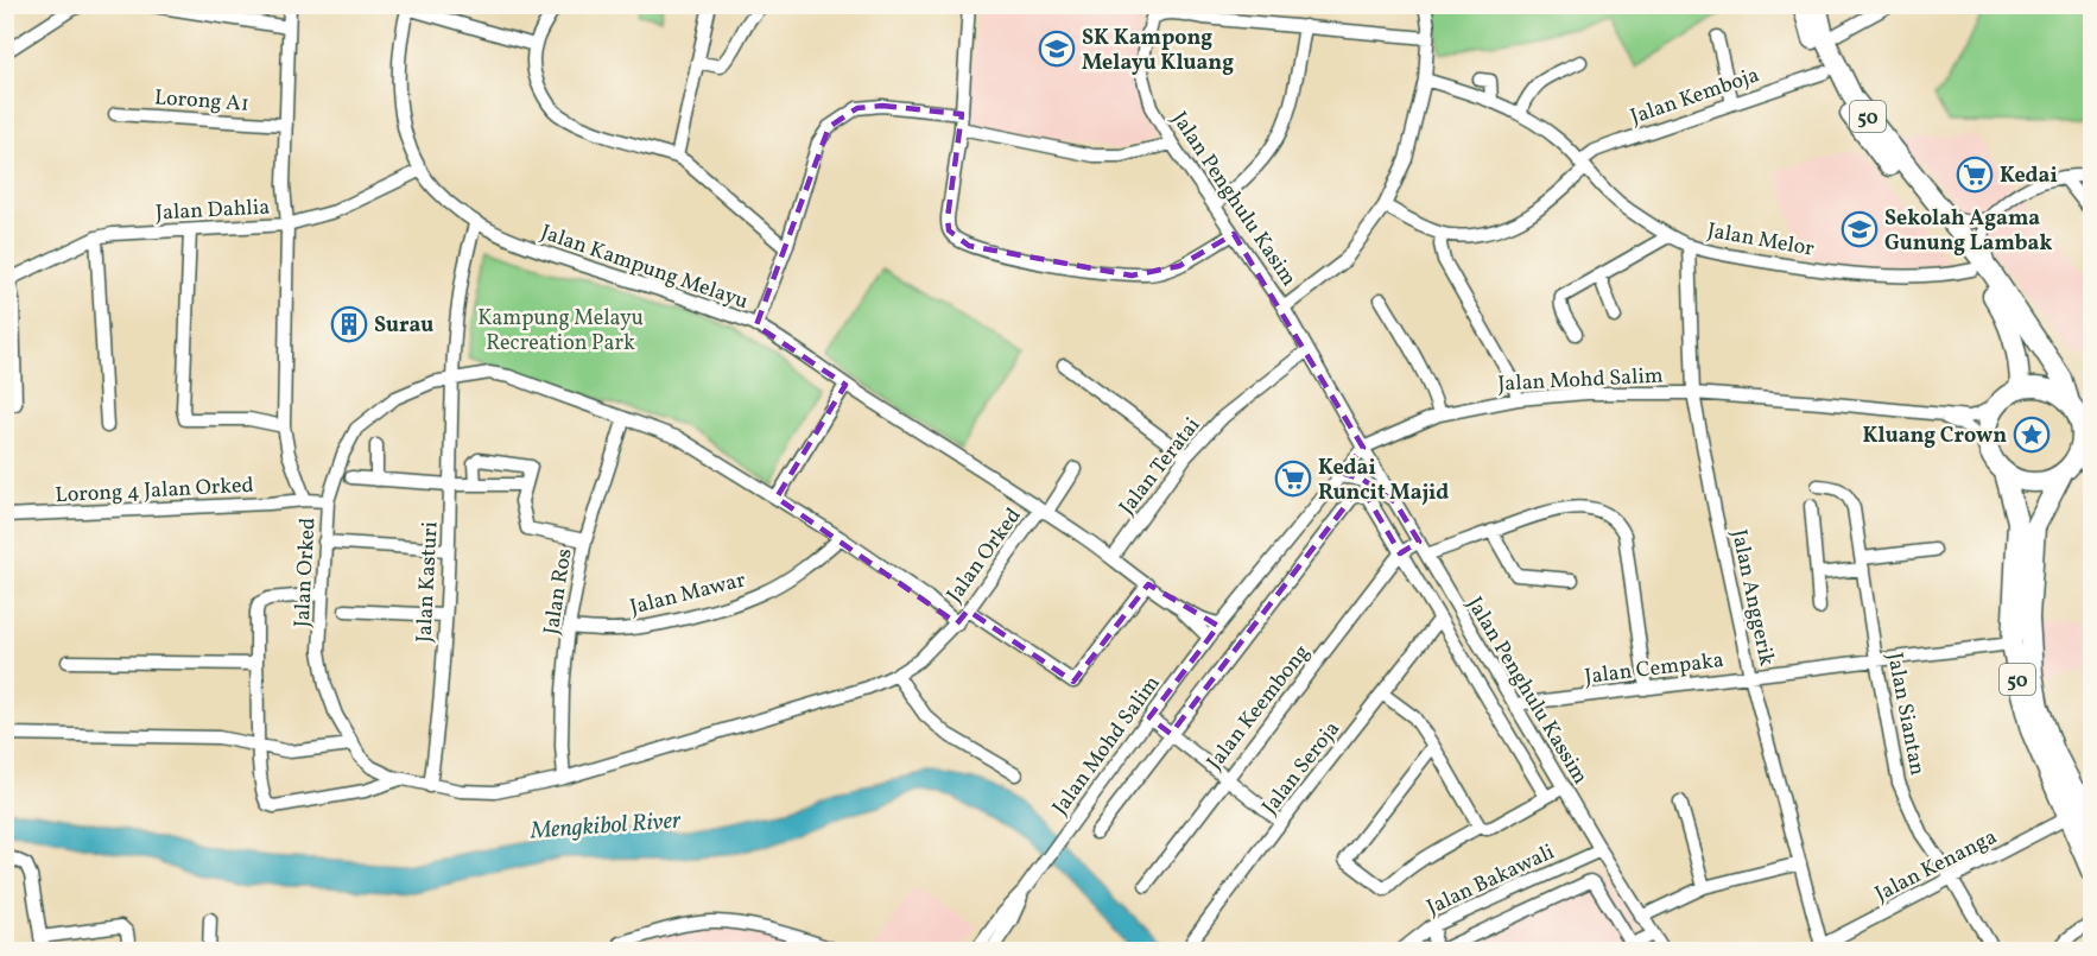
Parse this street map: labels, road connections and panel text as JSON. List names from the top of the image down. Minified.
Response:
{"streets":{"highway":["50"],"street":["Jalan Kemboja","Lorong A1","Jalan Penghulu Kasim","Jalan Dahlia","Jalan Melor","Jalan Kampung Melayu","Jalan Mohd Salim","Jalan Teratai","Lorong 4 Jalan Orked","Jalan Orked","Jalan Kasturi","Jalan Ros","Jalan Mawar","Jalan Anggerik","Jalan Cempaka","Jalan Penghulu Kassim","Jalan Keembong","Jalan Siantan","Jalan Seroja","Jalan Kenanga","Jalan Bakawali"]},"crossings":[["Jalan Kemboja","50"],["Jalan Kemboja","Jalan Melor"],["50","Jalan Melor"],["50","Jalan Mohd Salim"],["50","Jalan Cempaka"],["50","Jalan Kenanga"],["Jalan Penghulu Kasim","Jalan Mohd Salim"],["Jalan Penghulu Kasim","Jalan Teratai"],["Jalan Penghulu Kasim","Jalan Penghulu Kassim"],["Jalan Dahlia","Jalan Kampung Melayu"],["Jalan Melor","Jalan Anggerik"],["Jalan Kampung Melayu","Jalan Mohd Salim"],["Jalan Kampung Melayu","Jalan Teratai"],["Jalan Kampung Melayu","Jalan Orked"],["Jalan Kampung Melayu","Jalan Kasturi"],["Jalan Mohd Salim","Jalan Anggerik"],["Jalan Mohd Salim","Jalan Penghulu Kassim"],["Lorong 4 Jalan Orked","Jalan Orked"],["Jalan Orked","Jalan Kasturi"],["Jalan Orked","Jalan Ros"],["Jalan Orked","Jalan Mawar"],["Jalan Ros","Jalan Mawar"],["Jalan Anggerik","Jalan Cempaka"],["Jalan Anggerik","Jalan Kenanga"],["Jalan Cempaka","Jalan Penghulu Kassim"],["Jalan Cempaka","Jalan Siantan"],["Jalan Penghulu Kassim","Jalan Keembong"],["Jalan Penghulu Kassim","Jalan Seroja"],["Jalan Penghulu Kassim","Jalan Bakawali"],["Jalan Siantan","Jalan Kenanga"]],"water":["Mengkibol River"],"parks":["Kampung Melayu Recreation Park"],"places":{"school or university":["SK Kampong Melayu Kluang","Sekolah Agama Gunung Lambak"],"supermarket":["Kedai","Kedai Runcit Majid"],"building":["Surau"],"place":["Kluang Crown"]}}
